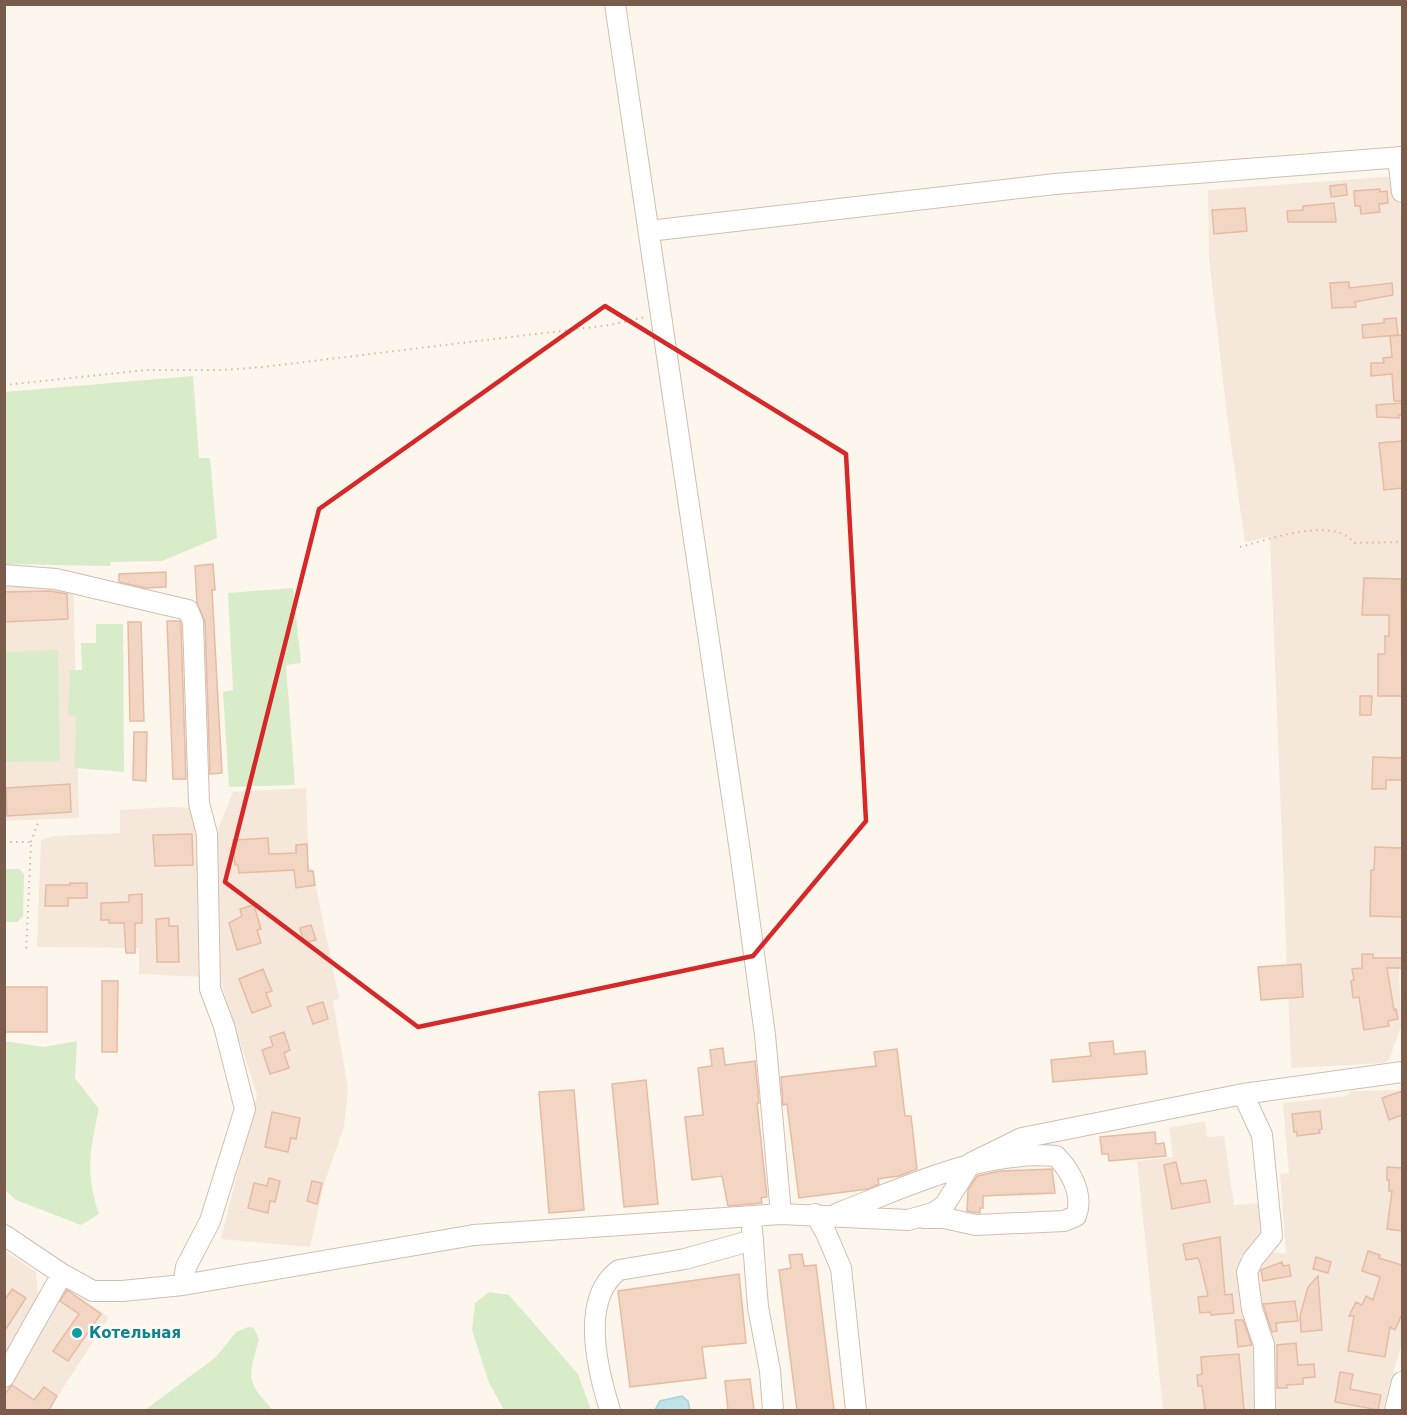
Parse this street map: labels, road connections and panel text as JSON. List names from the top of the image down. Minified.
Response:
{"places":["Котельная"]}
